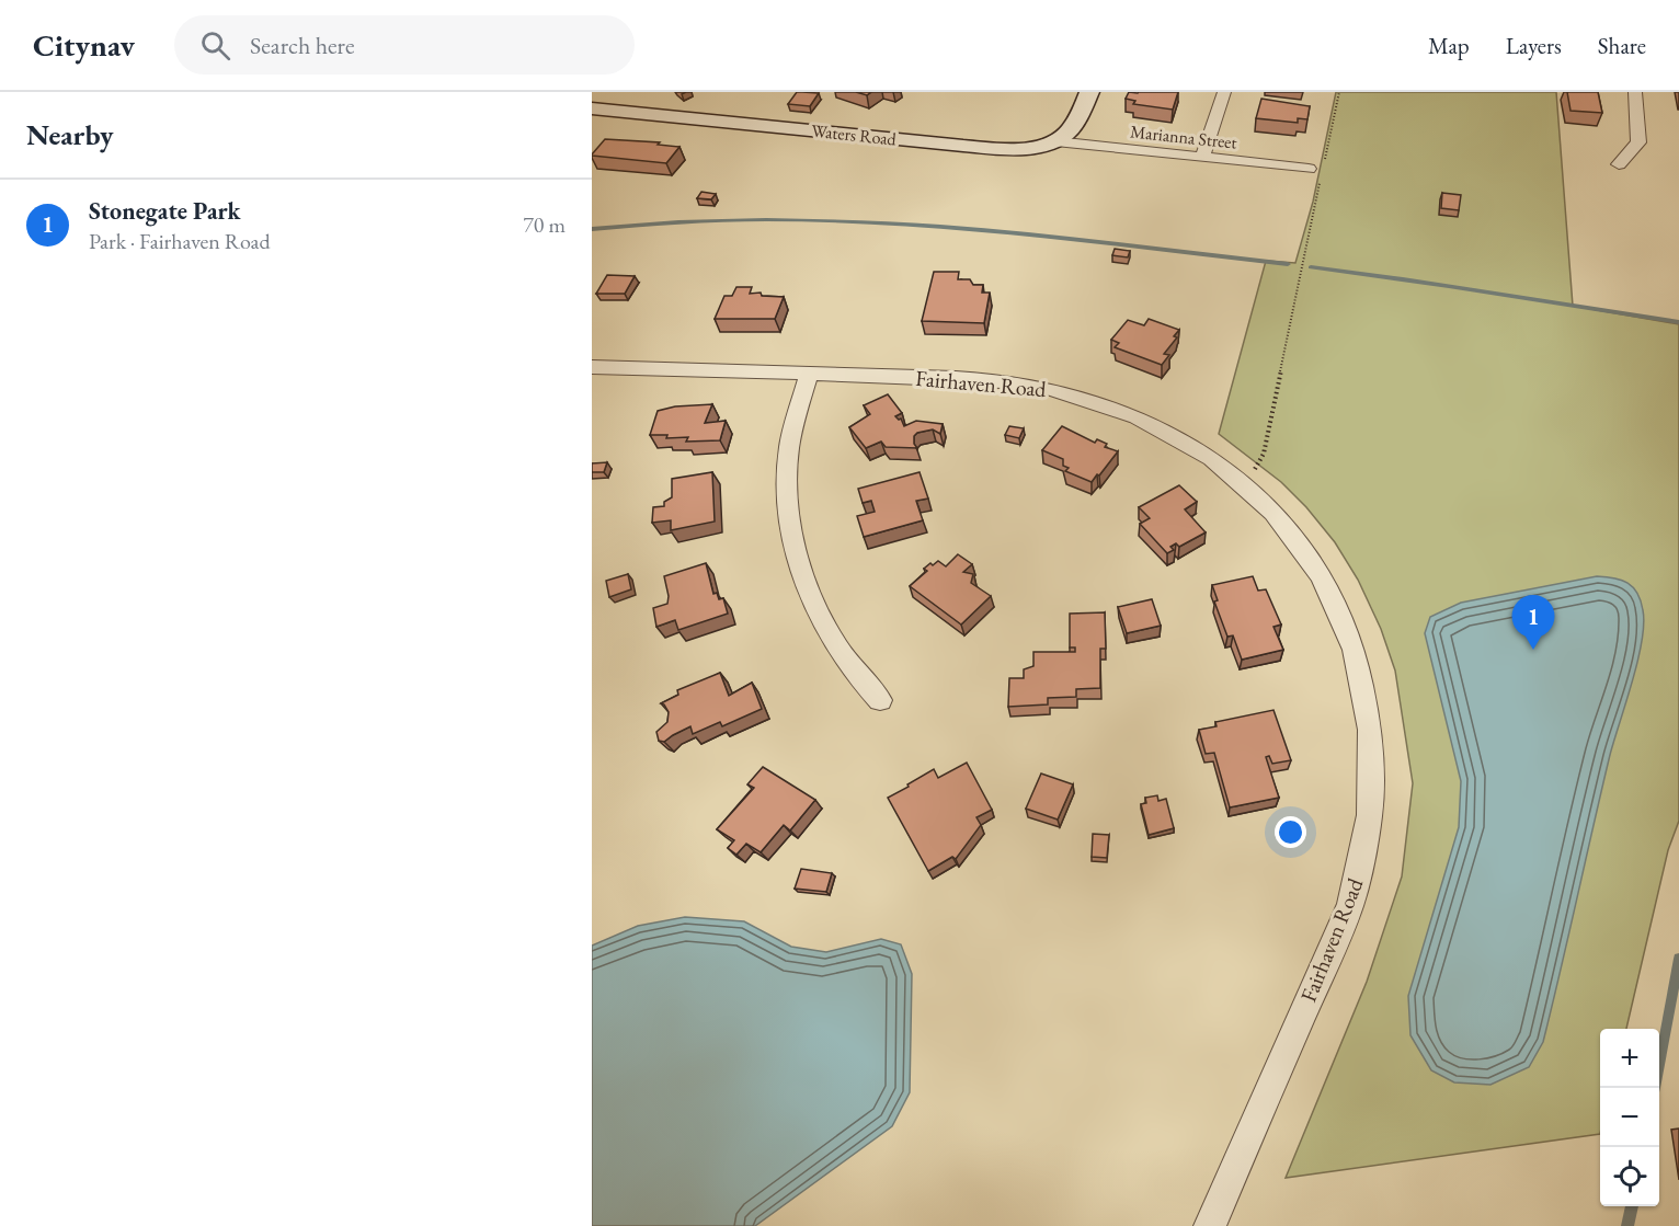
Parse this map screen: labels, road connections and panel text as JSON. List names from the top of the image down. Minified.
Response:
{"streets":{"street":["Waters Road","Marianna Street","Fairhaven Road"]},"crossings":[["Waters Road","Marianna Street"]],"page":{"header":"Citynav","search":"Search here","nav":["Map","Layers","Share"],"heading":"Nearby","list":[{"mark":"1","name":"Stonegate Park","note":"Park · Fairhaven Road","value":"70 m"}],"pins":"1","map_buttons":["+","−"]}}
